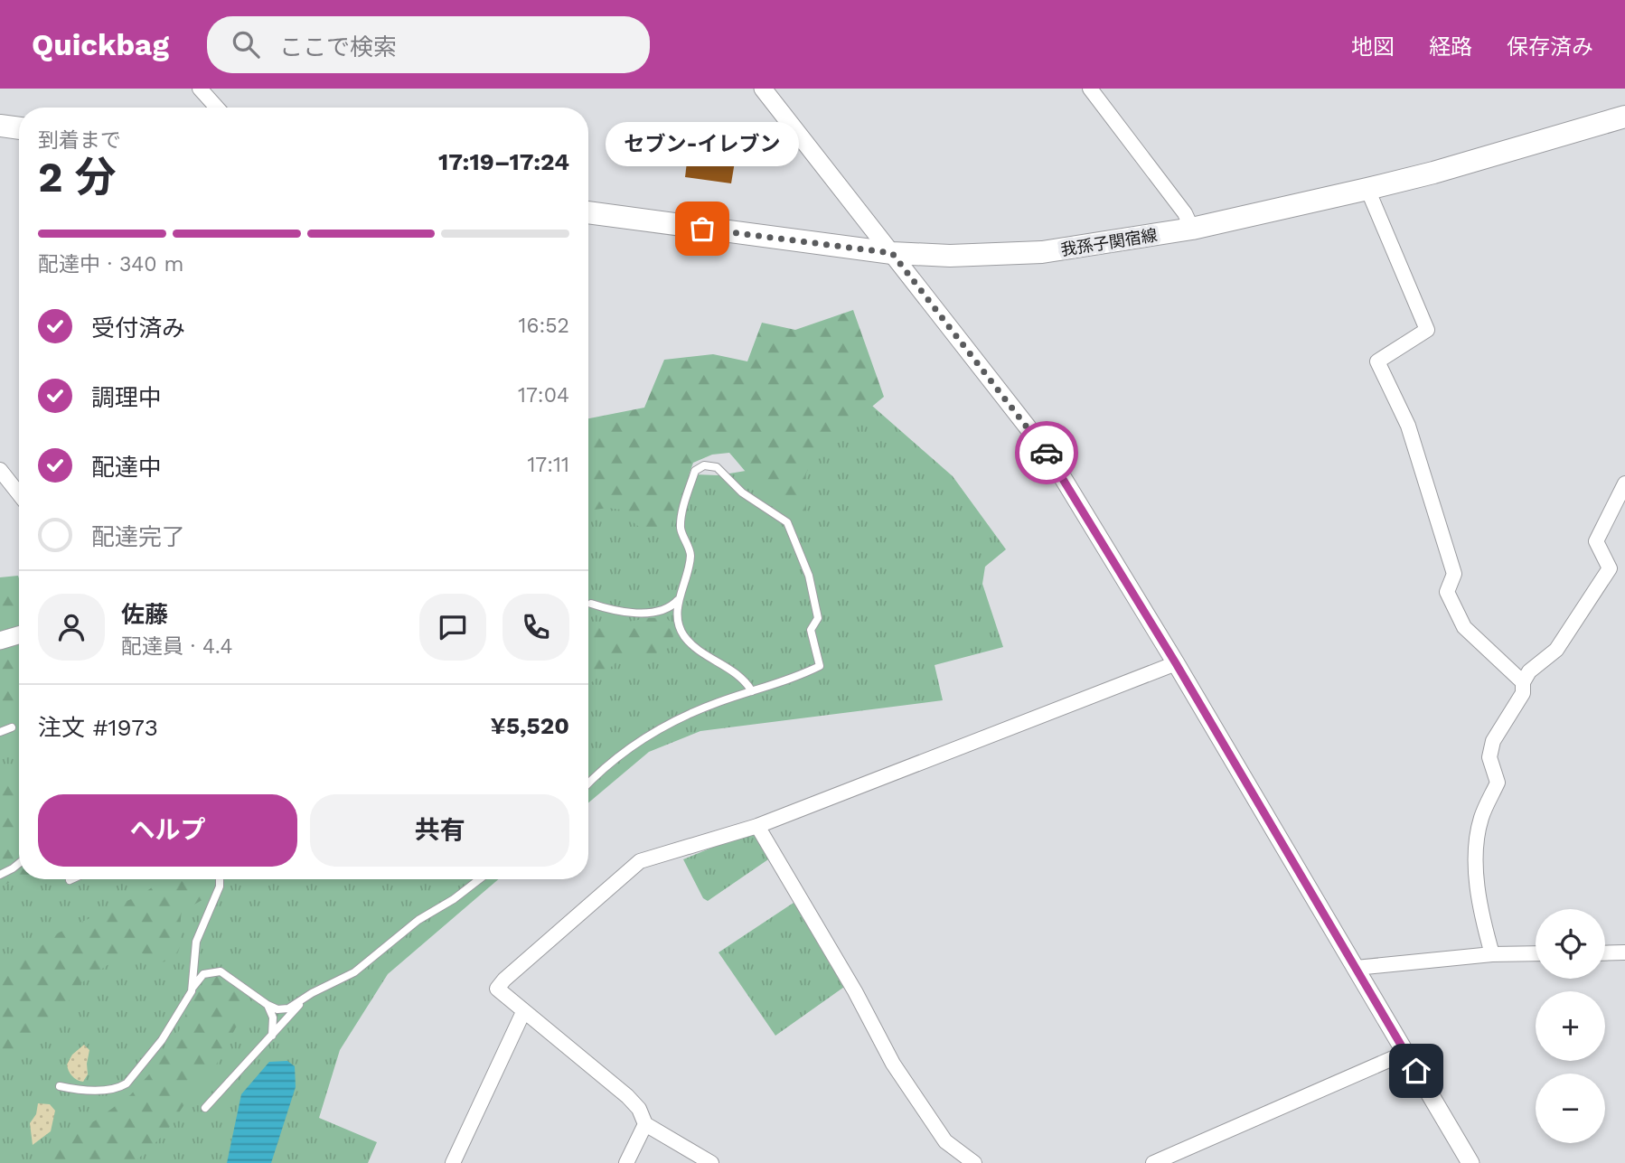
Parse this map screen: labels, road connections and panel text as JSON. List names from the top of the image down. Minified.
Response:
{"streets":{"main road":["我孫子関宿線"]},"places":["セブン-イレブン"],"page":{"header":"Quickbag","search":"ここで検索","nav":["地図","経路","保存済み"],"heading":["2 分","到着まで","17:19–17:24"],"panel":["佐藤","配達員 · 4.4","注文 #1973","¥5,520"],"bubble":"セブン-イレブン","bar":"配達中 · 340 m","list":[["受付済み","16:52"],["調理中","17:04"],["配達中","17:11"],"配達完了"],"buttons":["ヘルプ","共有"],"map_buttons":["+","−"]}}
